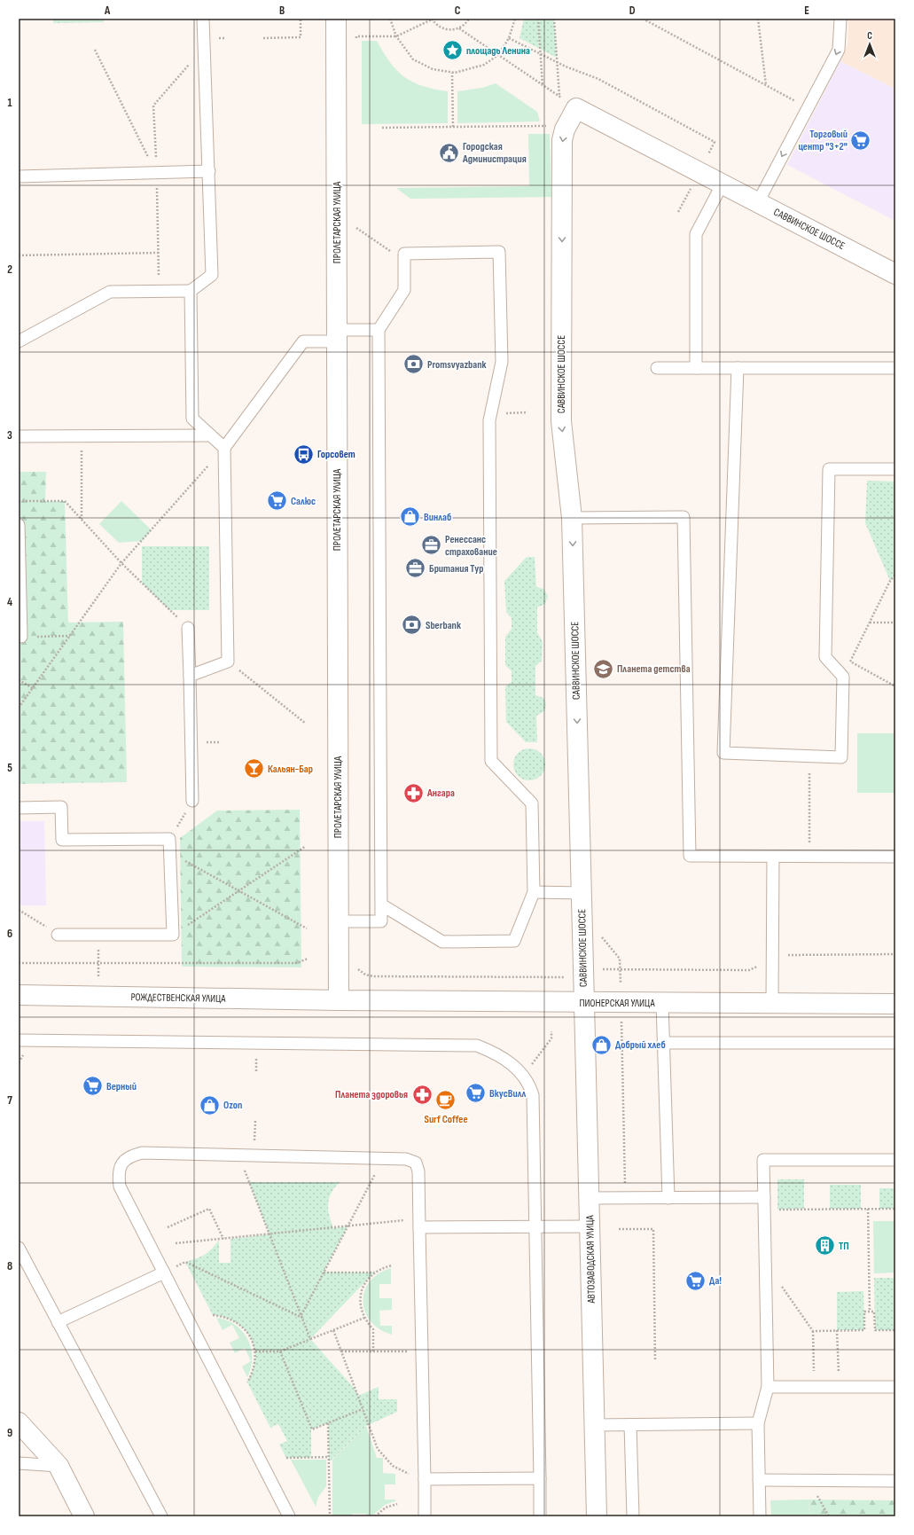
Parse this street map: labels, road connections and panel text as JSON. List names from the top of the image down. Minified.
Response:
{"streets":{"street":["ПРОЛЕТАРСКАЯ УЛИЦА","САВВИНСКОЕ ШОССЕ","РОЖДЕСТВЕНСКАЯ УЛИЦА","ПИОНЕРСКАЯ УЛИЦА","АВТОЗАВОДСКАЯ УЛИЦА"]},"crossings":[["ПРОЛЕТАРСКАЯ УЛИЦА","РОЖДЕСТВЕНСКАЯ УЛИЦА"],["ПРОЛЕТАРСКАЯ УЛИЦА","ПИОНЕРСКАЯ УЛИЦА"],["САВВИНСКОЕ ШОССЕ","ПИОНЕРСКАЯ УЛИЦА"],["САВВИНСКОЕ ШОССЕ","АВТОЗАВОДСКАЯ УЛИЦА"],["РОЖДЕСТВЕНСКАЯ УЛИЦА","ПИОНЕРСКАЯ УЛИЦА"],["ПИОНЕРСКАЯ УЛИЦА","АВТОЗАВОДСКАЯ УЛИЦА"]],"one_way":["САВВИНСКОЕ ШОССЕ"],"places":{"place":["площадь Ленина"],"supermarket":["Торговый центр \"3+2\"","Салюс","Верный","ВкусВилл","Да!"],"public building":["Городская Администрация"],"bank":["Promsvyazbank","Sberbank"],"bus stop":["Горсовет"],"shop":["Винлаб","Добрый хлеб","Ozon"],"office":["Ренессанс страхование","Британия Тур"],"school or university":["Планета детства"],"bar":["Кальян-Бар"],"pharmacy":["Ангара","Планета здоровья"],"cafe":["Surf Coffee"],"building":["ТП"]},"north":"top","grid":{"columns":["A","B","C","D","E"],"rows":["1","2","3","4","5","6","7","8","9"]}}
